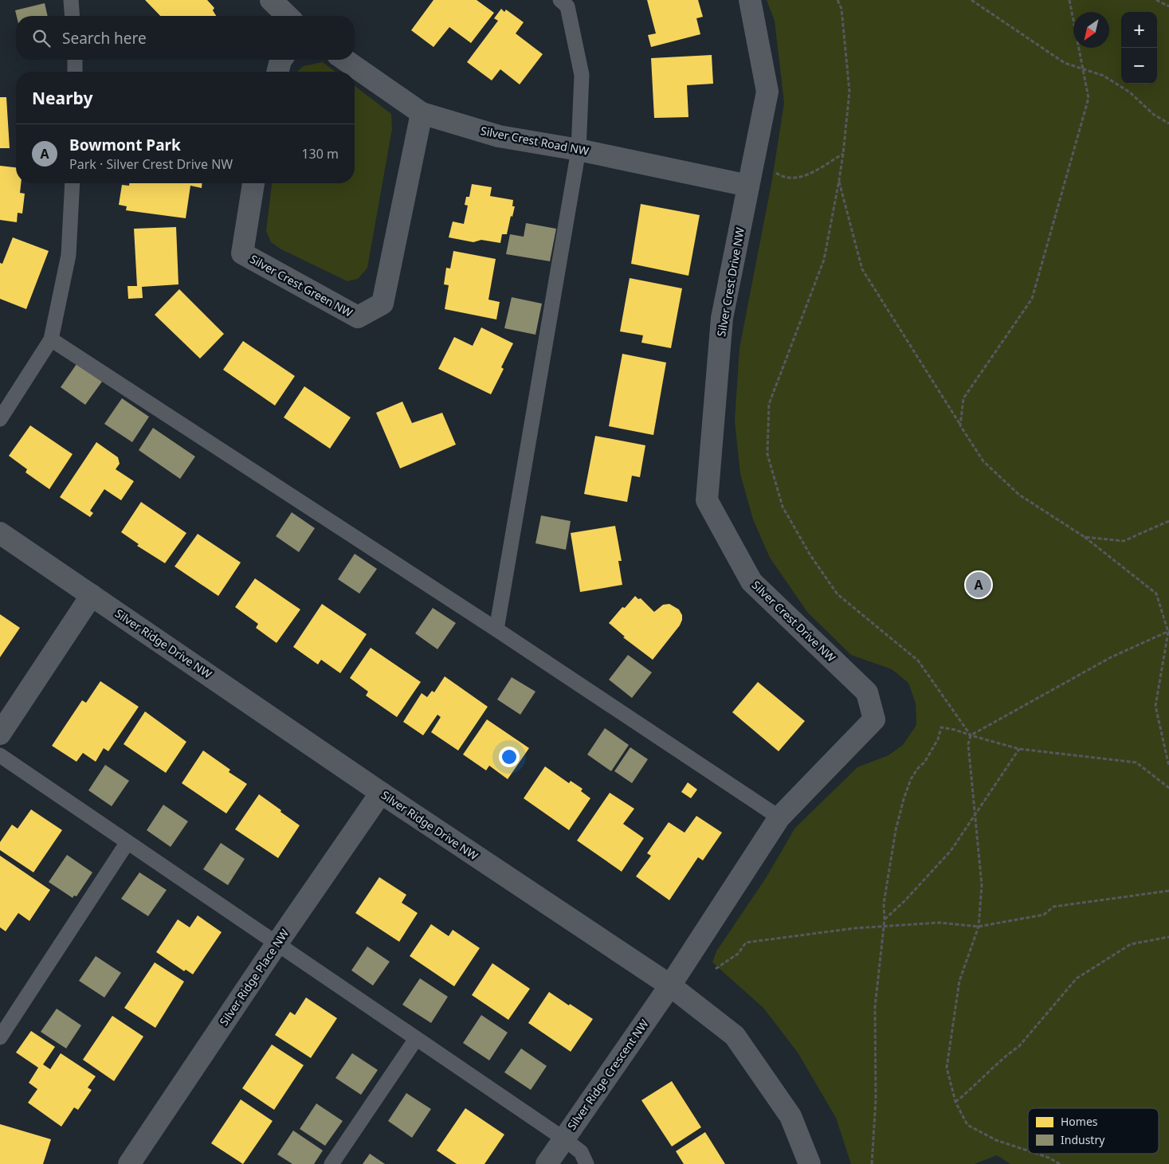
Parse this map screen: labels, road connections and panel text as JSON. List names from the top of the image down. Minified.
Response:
{"streets":{"street":["Silver Crest Road NW","Silver Crest Drive NW","Silver Crest Green NW","Silver Ridge Drive NW","Silver Ridge Place NW","Silver Ridge Crescent NW"]},"crossings":[["Silver Crest Road NW","Silver Crest Drive NW"],["Silver Crest Road NW","Silver Crest Green NW"],["Silver Crest Drive NW","Silver Ridge Drive NW"],["Silver Crest Drive NW","Silver Ridge Crescent NW"],["Silver Ridge Drive NW","Silver Ridge Place NW"],["Silver Ridge Drive NW","Silver Ridge Crescent NW"]],"legend":["Homes","Industry"],"north":"bottom left","page":{"map_buttons":["+","−"],"search":"Search here","heading":"Nearby","list":[{"mark":"A","name":"Bowmont Park","note":"Park · Silver Crest Drive NW","value":"130 m"}],"pins":"A"}}
